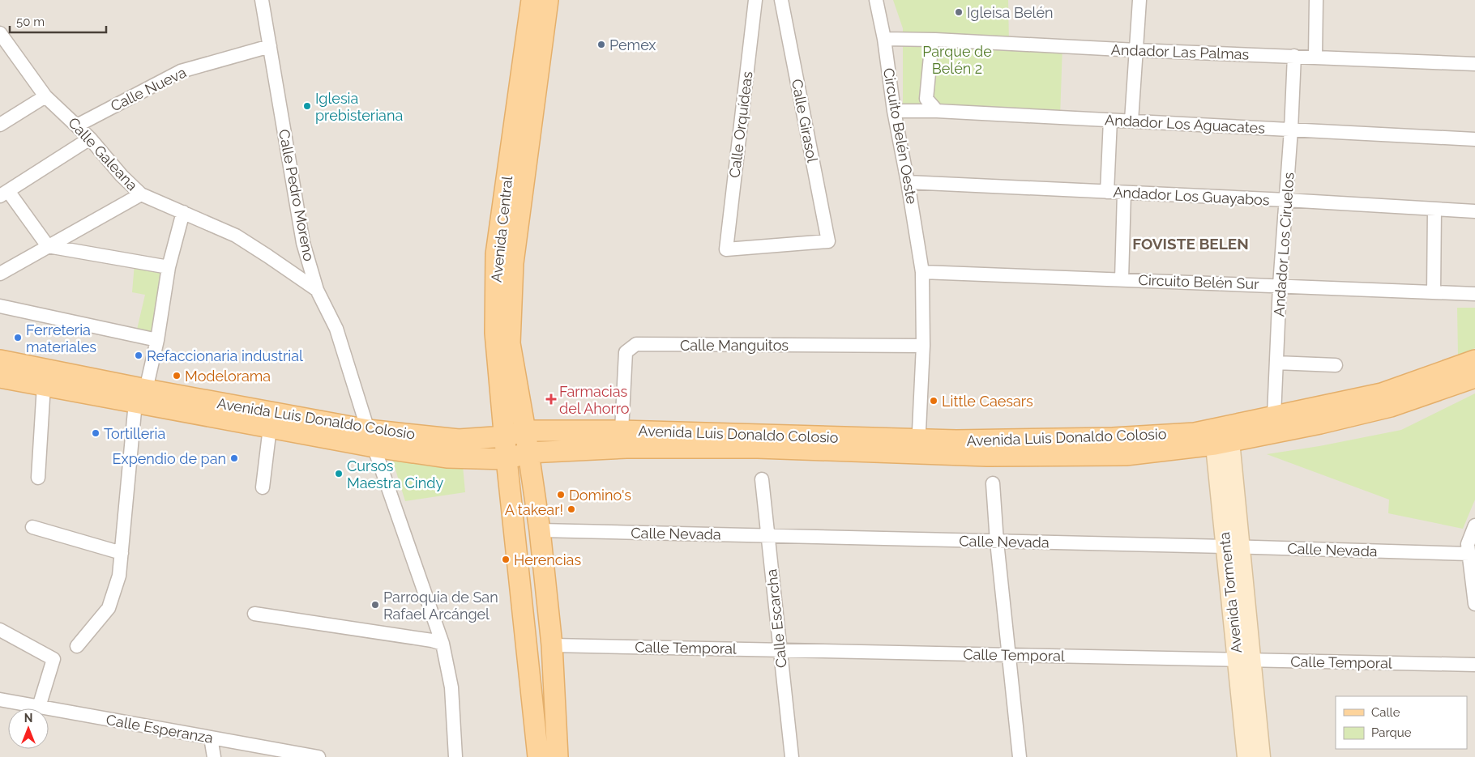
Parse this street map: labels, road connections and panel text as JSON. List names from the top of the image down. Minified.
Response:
{"streets":{"main road":["Avenida Central","Avenida Luis Donaldo Colosio"],"street":["Andador Las Palmas","Calle Nueva","Calle Girasol","Andador Los Aguacates","Calle Orquídeas","Circuito Belén Oeste","Calle Galeana","Calle Pedro Moreno","Andador Los Guayabos","Andador Los Ciruelos","Circuito Belén Sur","Calle Manguitos","Calle Nevada","Avenida Tormenta","Calle Escarcha","Calle Temporal","Calle Esperanza"]},"crossings":[["Andador Las Palmas","Circuito Belén Oeste"],["Andador Las Palmas","Andador Los Ciruelos"],["Calle Nueva","Calle Galeana"],["Calle Nueva","Calle Pedro Moreno"],["Calle Girasol","Calle Orquídeas"],["Andador Los Aguacates","Circuito Belén Oeste"],["Andador Los Aguacates","Andador Los Ciruelos"],["Circuito Belén Oeste","Andador Los Guayabos"],["Circuito Belén Oeste","Circuito Belén Sur"],["Circuito Belén Oeste","Calle Manguitos"],["Circuito Belén Oeste","Avenida Luis Donaldo Colosio"],["Calle Galeana","Calle Pedro Moreno"],["Calle Pedro Moreno","Avenida Luis Donaldo Colosio"],["Andador Los Guayabos","Andador Los Ciruelos"],["Avenida Central","Avenida Luis Donaldo Colosio"],["Avenida Central","Calle Nevada"],["Avenida Central","Calle Temporal"],["Andador Los Ciruelos","Circuito Belén Sur"],["Calle Manguitos","Avenida Luis Donaldo Colosio"],["Calle Nevada","Avenida Tormenta"],["Calle Nevada","Calle Escarcha"],["Avenida Tormenta","Calle Temporal"],["Calle Escarcha","Calle Temporal"]],"districts":["FOVISTE BELEN"],"parks":["Parque de Belén 2"],"places":{"other":["Igleisa Belén","Pemex","Iglesia prebisteriana","Ferreteria materiales","Refaccionaria industrial","Modelorama","Little Caesars","Tortilleria","Expendio de pan","Cursos Maestra Cindy","Domino's","A takear!","Herencias","Parroquia de San Rafael Arcángel"],"health":["Farmacias del Ahorro"]},"legend":["Calle","Parque"],"scale_bar":"50 m","north":"top"}
